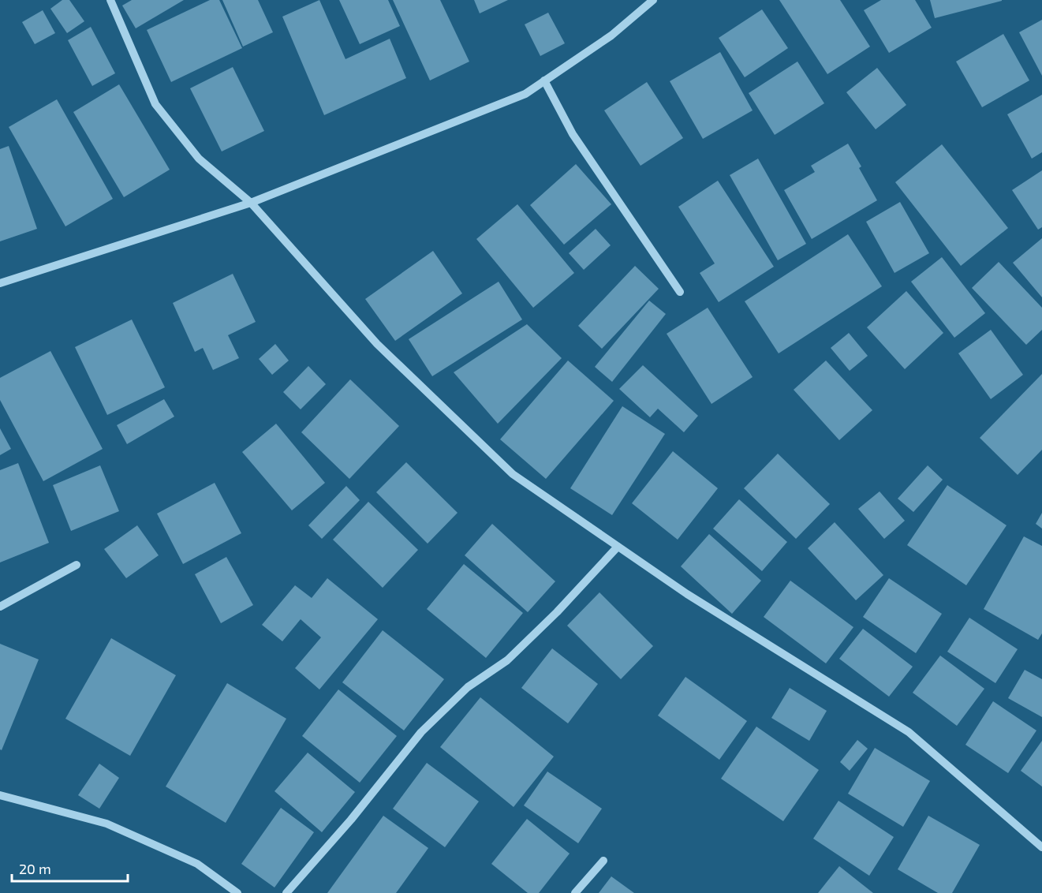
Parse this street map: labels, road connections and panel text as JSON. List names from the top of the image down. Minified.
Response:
{"scale_bar":"20 m"}
